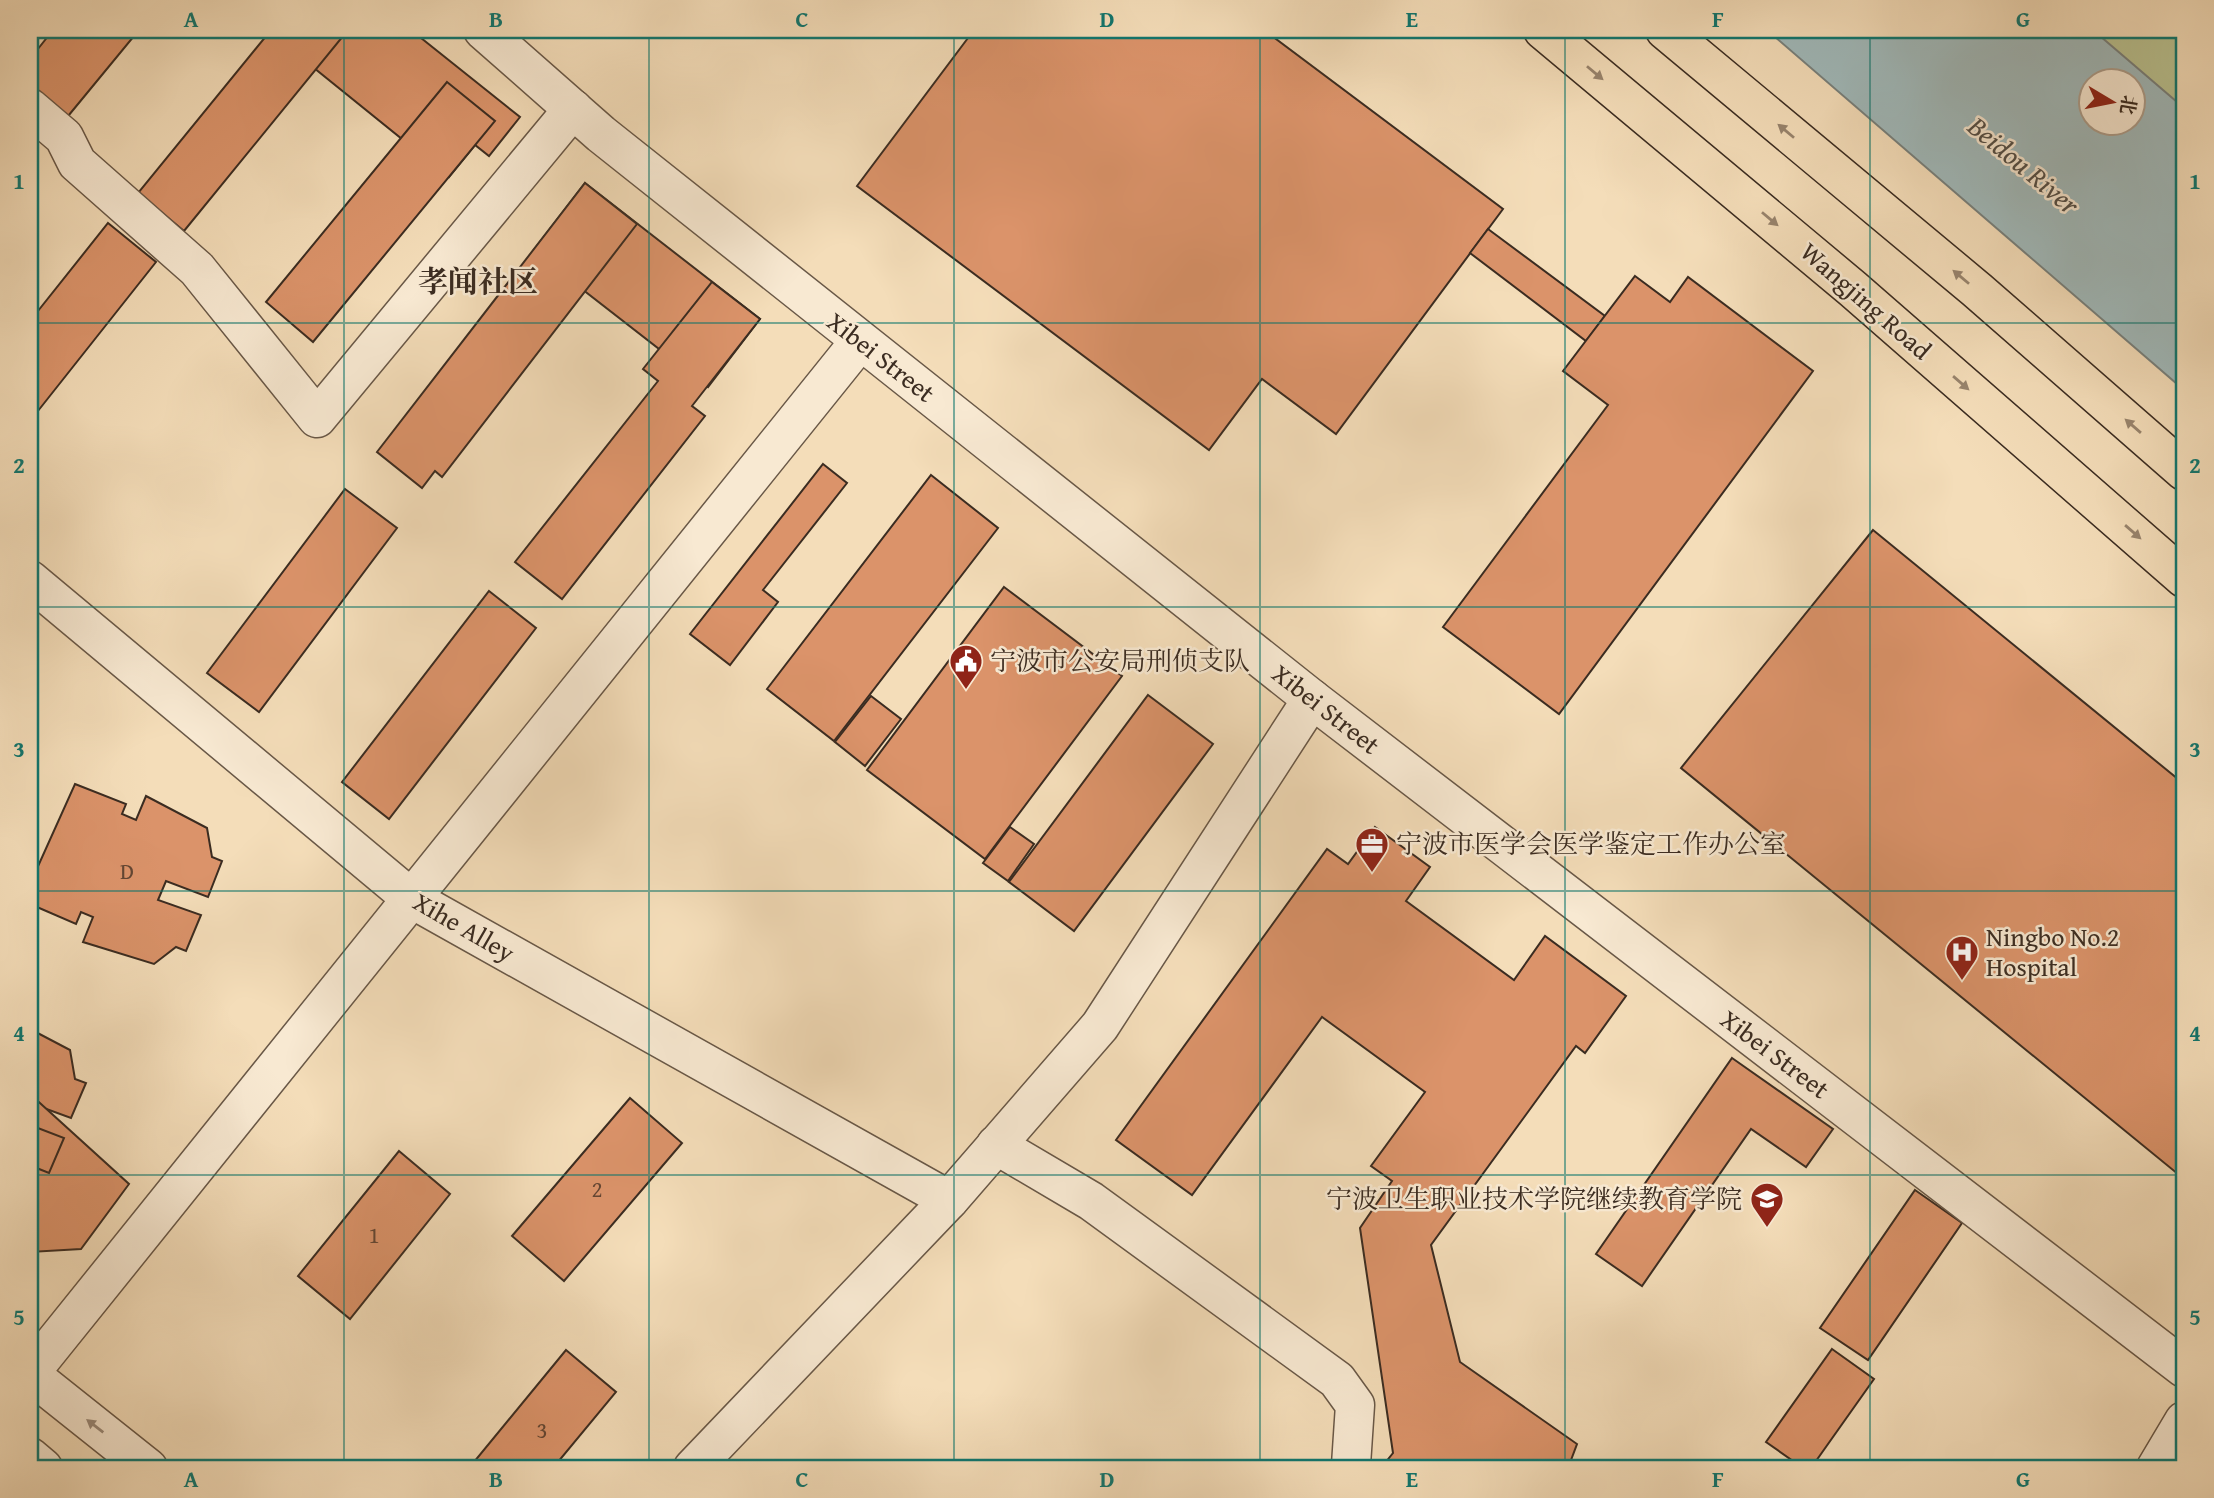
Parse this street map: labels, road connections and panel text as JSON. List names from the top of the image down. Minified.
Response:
{"streets":{"main road":["Wangjing Road"],"street":["Xibei Street","Xihe Alley"]},"districts":["孝闻社区"],"water":["Beidou River"],"places":{"public building":["宁波市公安局刑侦支队"],"office":["宁波市医学会医学鉴定工作办公室"],"hospital":["Ningbo No.2 Hospital"],"school or university":["宁波卫生职业技术学院继续教育学院"]},"house_numbers":["D","2","1","3"],"north":"right","grid":{"columns":["A","B","C","D","E","F","G"],"rows":["1","2","3","4","5"]}}
